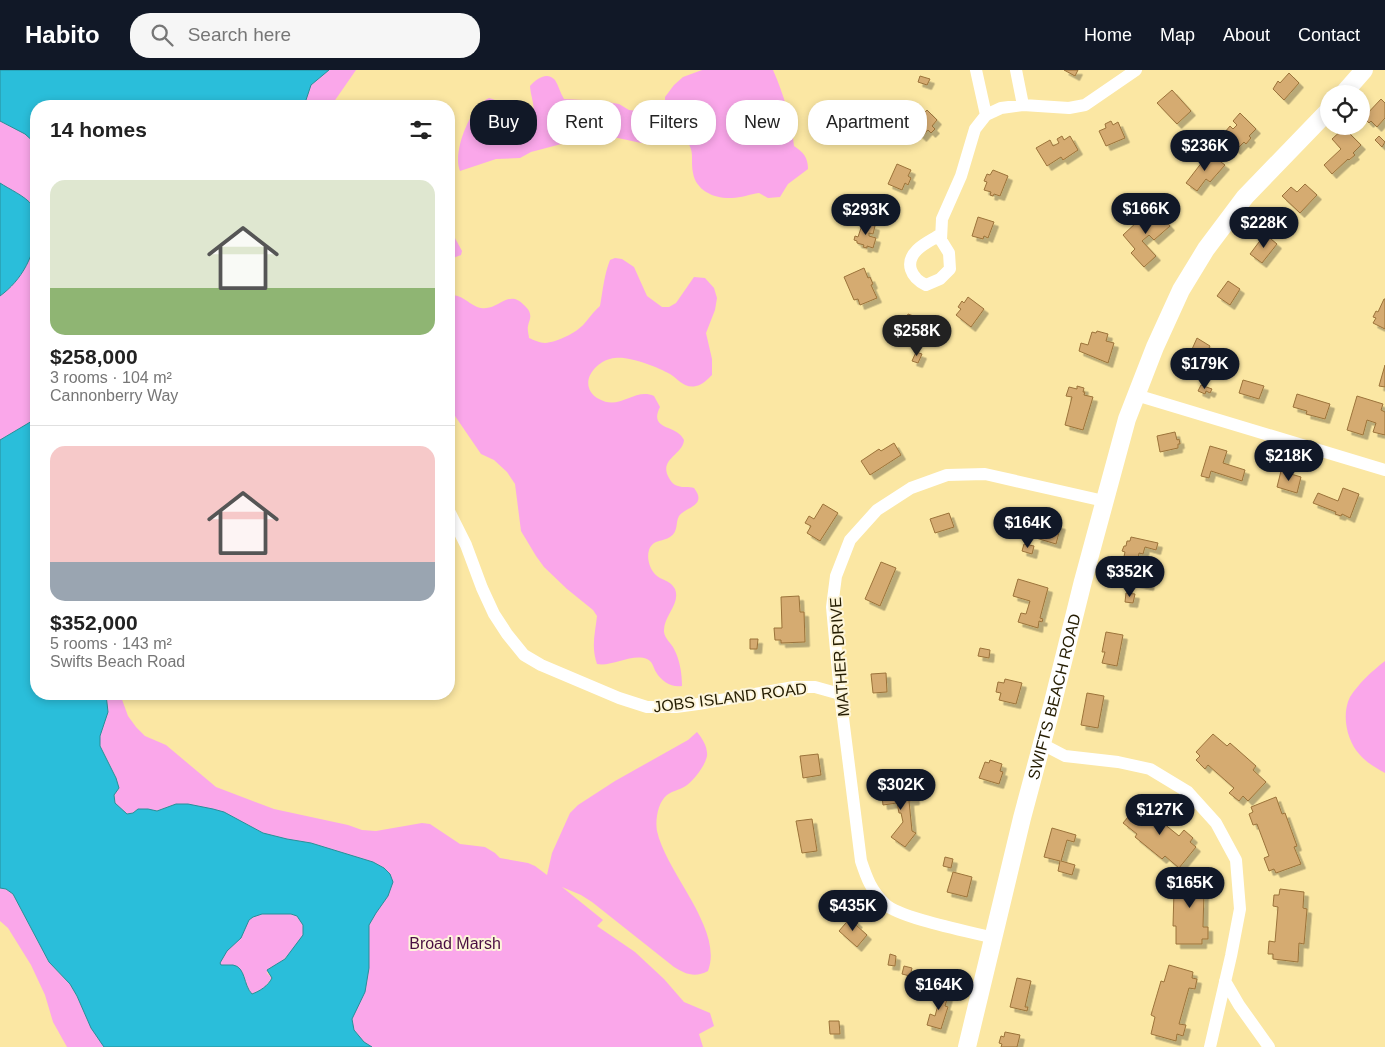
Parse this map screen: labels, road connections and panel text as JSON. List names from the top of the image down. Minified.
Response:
{"streets":{"street":["MATHER DRIVE","JOBS ISLAND ROAD","SWIFTS BEACH ROAD"]},"crossings":[["MATHER DRIVE","JOBS ISLAND ROAD"],["MATHER DRIVE","SWIFTS BEACH ROAD"]],"parks":["Broad Marsh"],"page":{"header":"Habito","search":"Search here","nav":["Home","Map","About","Contact"],"chip":["Buy","Rent","Filters","New","Apartment"],"heading":"14 homes","price":["$236K","$166K","$293K","$228K","$258K","$179K","$218K","$164K","$352K","$302K","$127K","$165K","$435K","$164K"],"list":[{"name":"$258,000","note":"3 rooms · 104 m² · Cannonberry Way"},{"name":"$352,000","note":"5 rooms · 143 m² · Swifts Beach Road"}]}}
